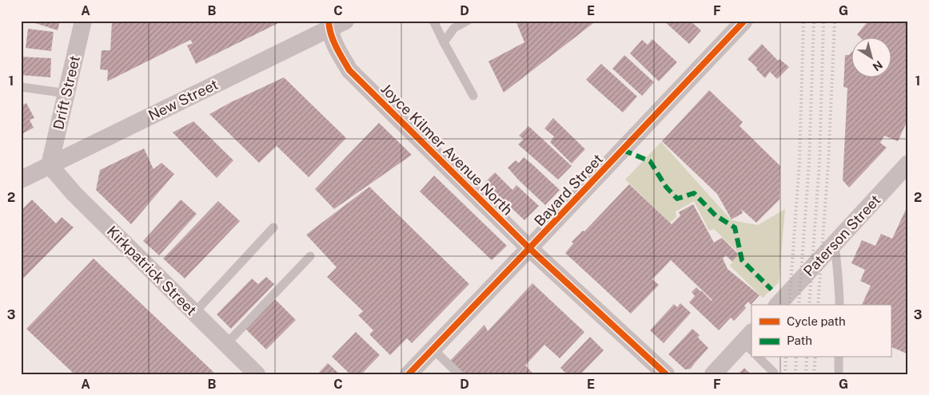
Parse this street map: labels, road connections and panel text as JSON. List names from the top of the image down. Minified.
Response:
{"streets":{"street":["Drift Street","New Street","Joyce Kilmer Avenue North","Bayard Street","Paterson Street","Kirkpatrick Street"]},"crossings":[["Drift Street","New Street"],["Drift Street","Kirkpatrick Street"],["New Street","Joyce Kilmer Avenue North"],["New Street","Kirkpatrick Street"],["Joyce Kilmer Avenue North","Bayard Street"]],"legend":["Cycle path","Path"],"north":"bottom right","grid":{"columns":["A","B","C","D","E","F","G"],"rows":["1","2","3"]}}
